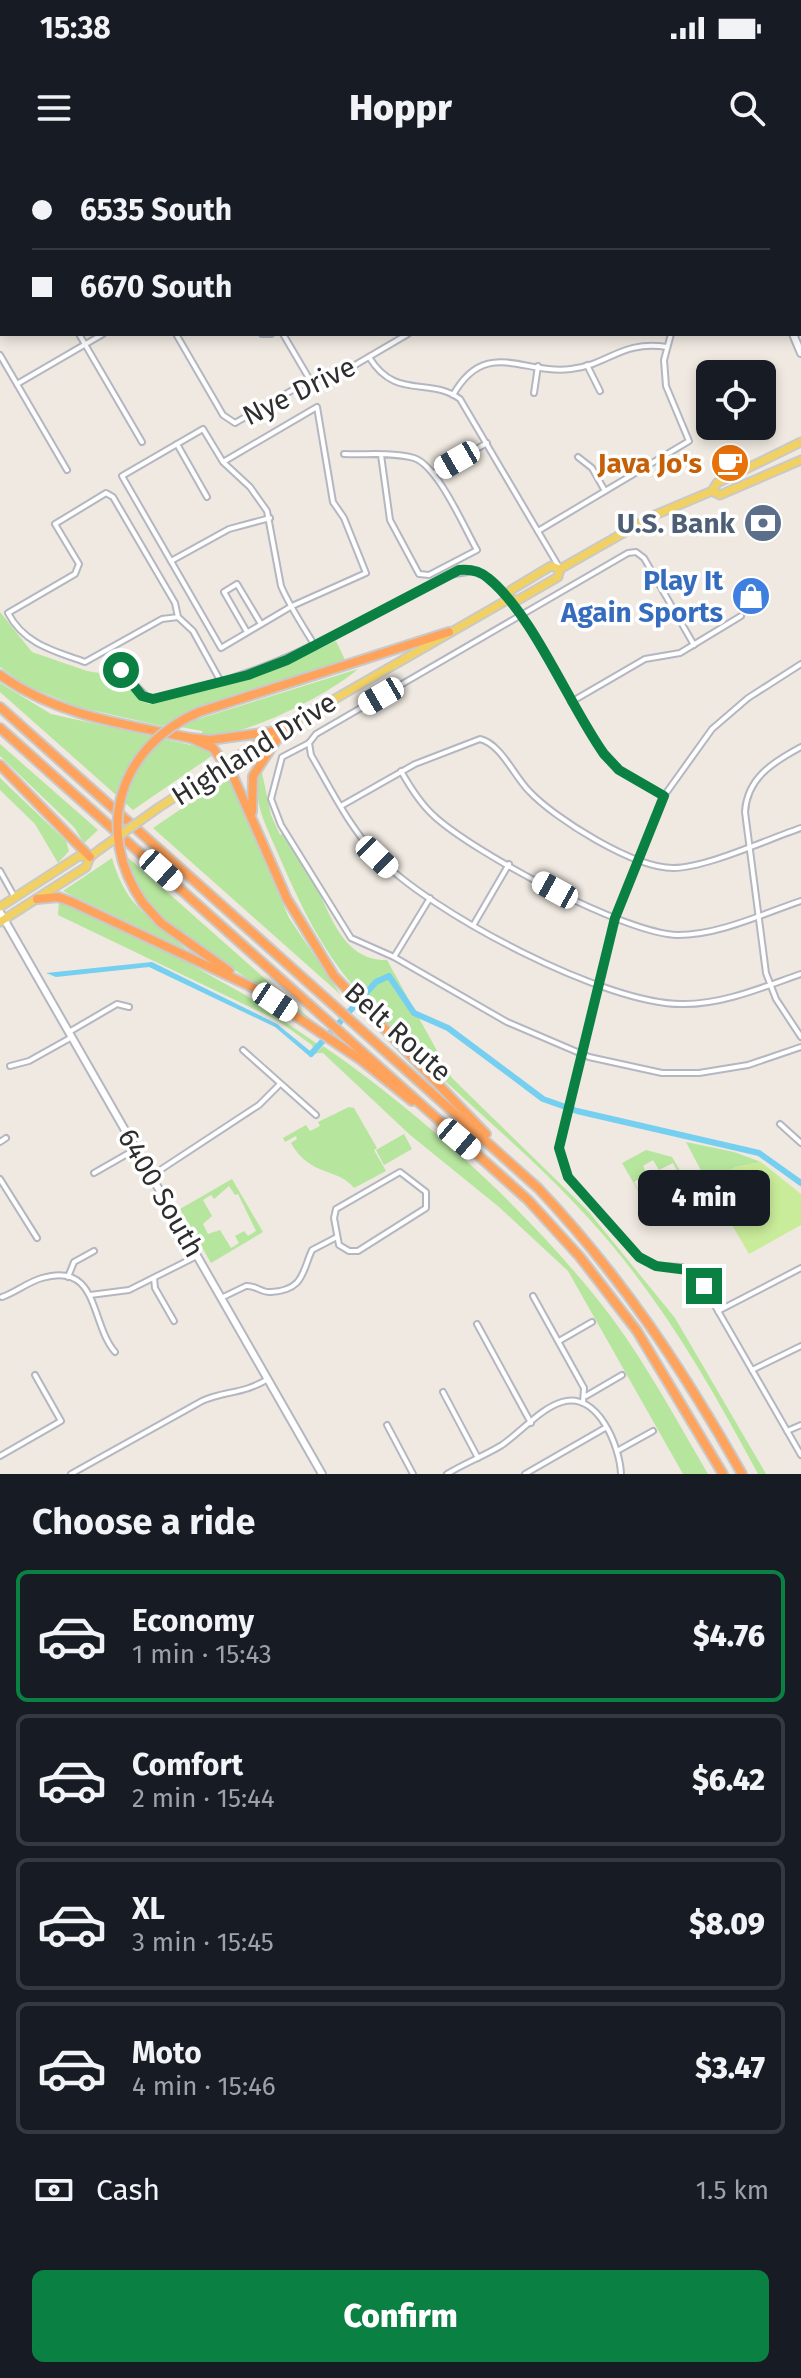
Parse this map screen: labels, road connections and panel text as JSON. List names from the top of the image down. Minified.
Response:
{"streets":{"highway":["Belt Route"],"main road":["Highland Drive"],"street":["Nye Drive","6400 South"]},"crossings":[["Highland Drive","6400 South"]],"places":{"cafe":["Java Jo's"],"bank":["U.S. Bank"],"shop":["Play It Again Sports"]},"page":{"status":"15:38","header":"Hoppr","banner":["6535 South","6670 South"],"bubble":"4 min","heading":"Choose a ride","list":[{"name":"Economy","note":"1 min · 15:43","value":"$4.76"},{"name":"Comfort","note":"2 min · 15:44","value":"$6.42"},{"name":"XL","note":"3 min · 15:45","value":"$8.09"},{"name":"Moto","note":"4 min · 15:46","value":"$3.47"}],"pay":["Cash","1.5 km"],"buttons":"Confirm"}}
